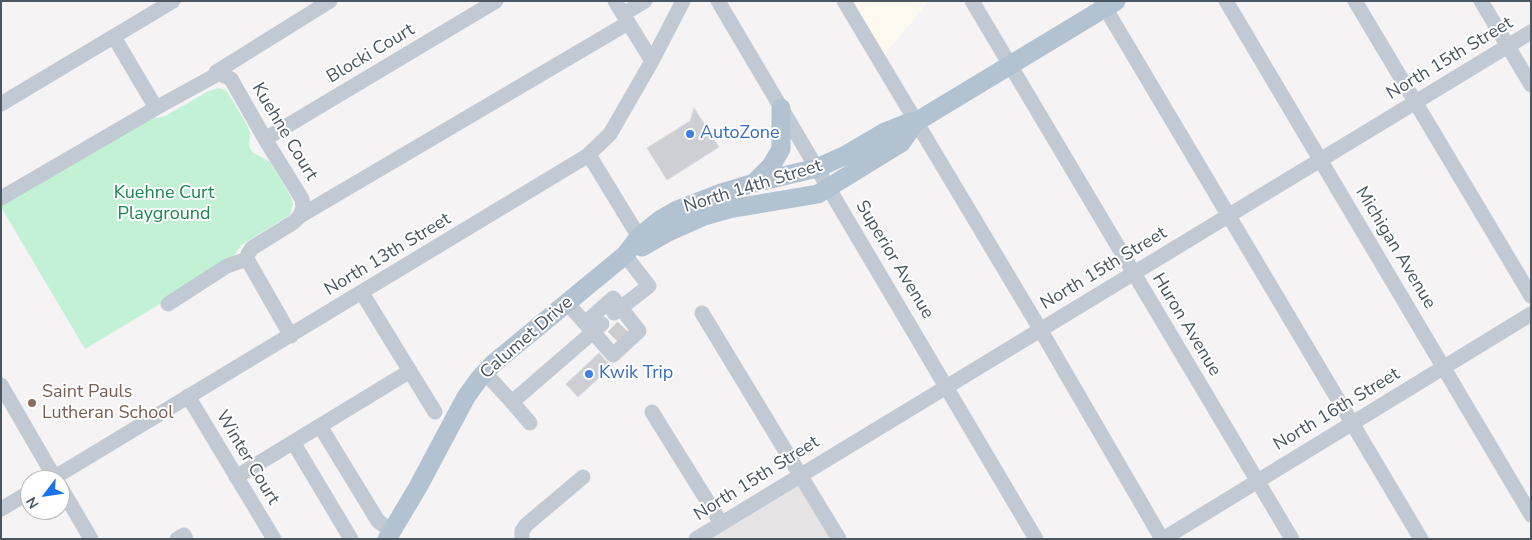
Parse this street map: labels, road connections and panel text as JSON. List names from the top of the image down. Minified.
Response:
{"streets":{"main road":["North 14th Street","Calumet Drive"],"street":["Blocki Court","North 15th Street","Kuehne Court","Michigan Avenue","North 13th Street","Superior Avenue","Huron Avenue","North 16th Street","Winter Court"]},"crossings":[["Blocki Court","Kuehne Court"],["North 15th Street","Michigan Avenue"],["North 15th Street","Superior Avenue"],["North 15th Street","Huron Avenue"],["North 14th Street","Superior Avenue"],["North 14th Street","Huron Avenue"],["North 14th Street","Calumet Drive"],["Michigan Avenue","North 16th Street"],["North 13th Street","Winter Court"],["Huron Avenue","North 16th Street"]],"parks":["Kuehne Curt Playground"],"places":["AutoZone","Kwik Trip","Saint Pauls Lutheran School"],"north":"bottom left"}
